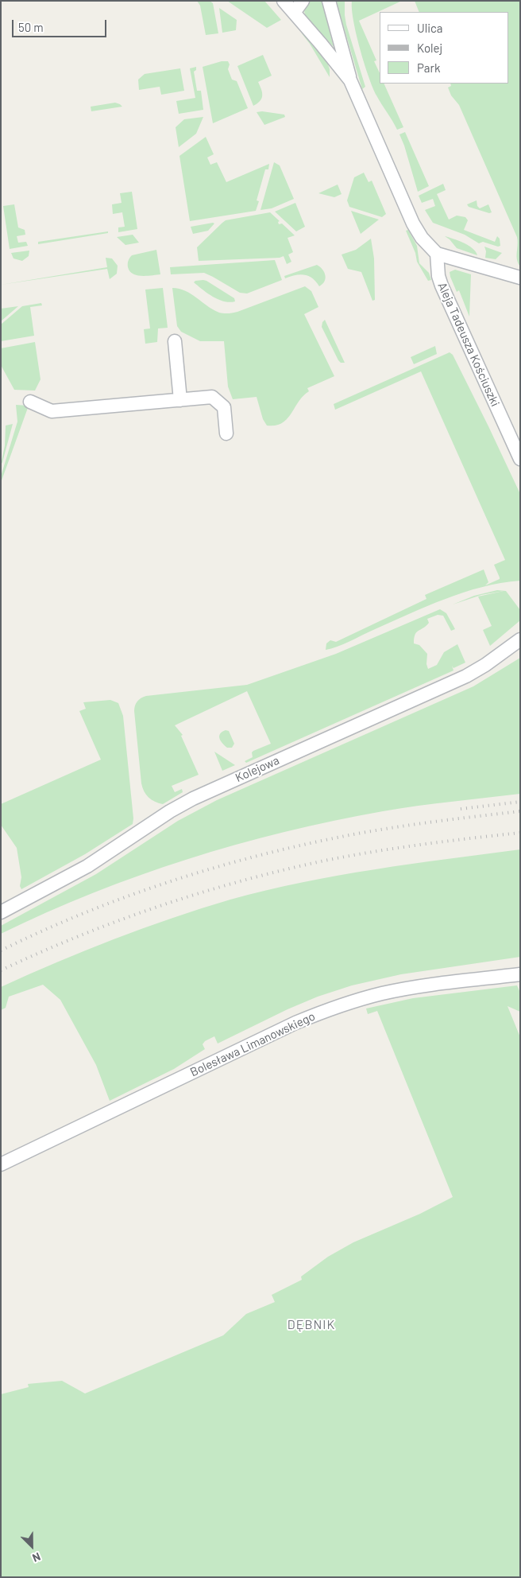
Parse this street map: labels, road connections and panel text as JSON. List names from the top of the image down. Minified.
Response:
{"streets":{"street":["Aleja Tadeusza Kościuszki","Kolejowa","Bolesława Limanowskiego"]},"districts":["DĘBNIK"],"legend":["Ulica","Kolej","Park"],"scale_bar":"50 m","north":"bottom right"}
